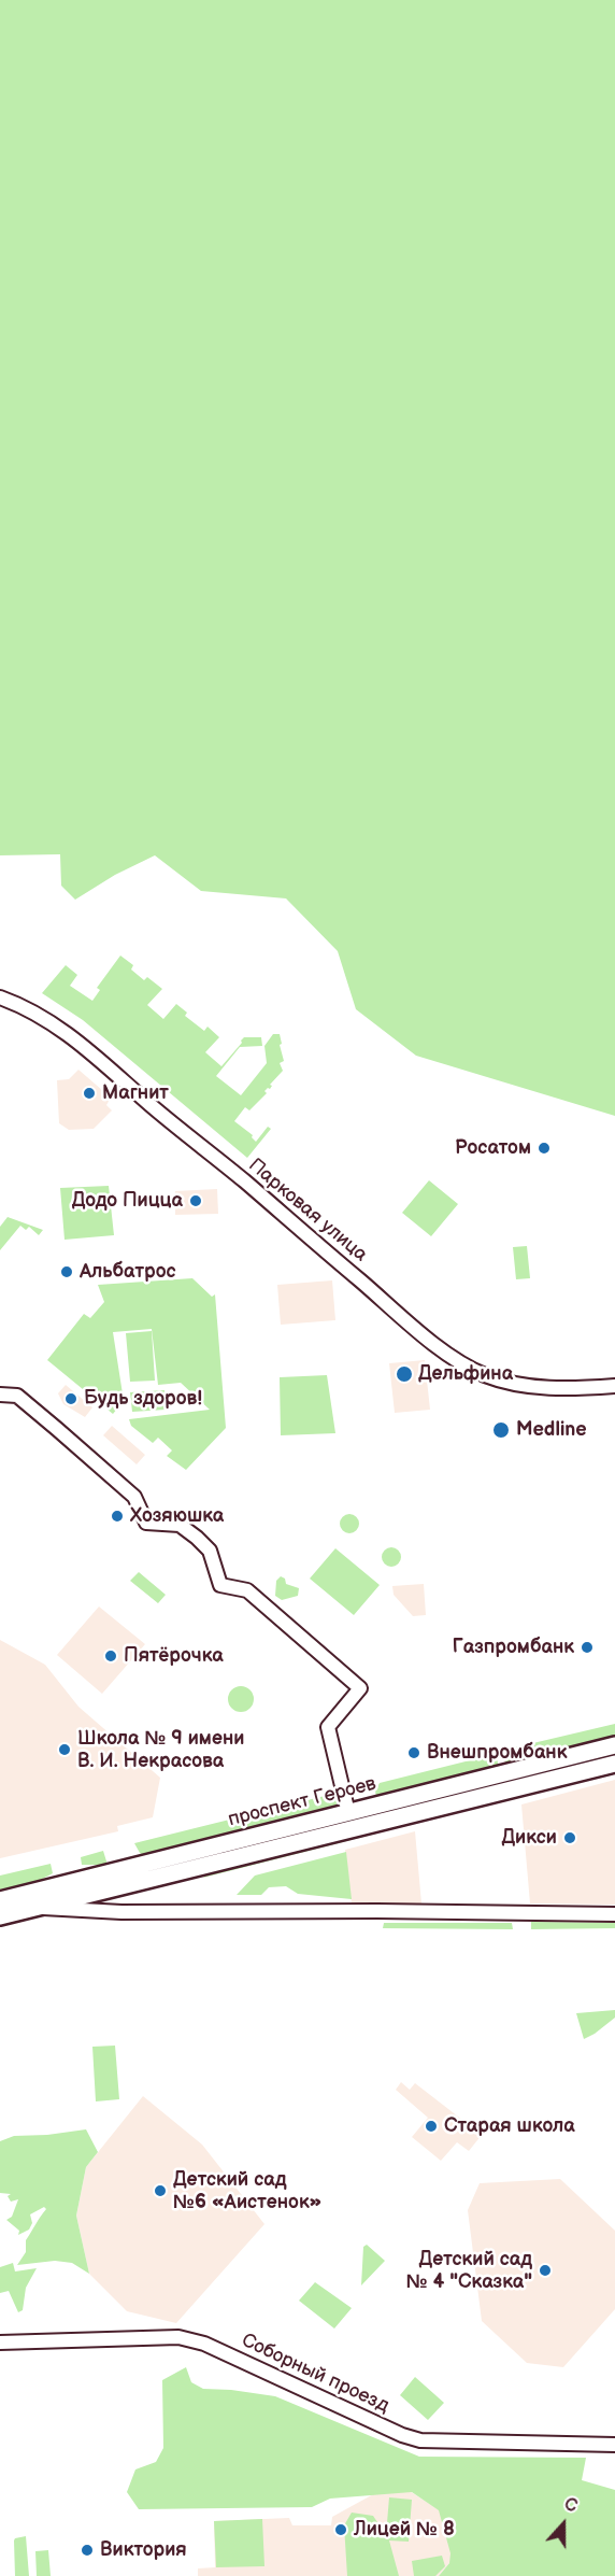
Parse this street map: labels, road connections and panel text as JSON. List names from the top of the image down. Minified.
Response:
{"streets":{"main road":["проспект Героев"],"street":["Парковая улица","Соборный проезд"]},"places":["Магнит","Росатом","Додо Пицца","Альбатрос","Дельфина","Будь здоров!","Medline","Хозяюшка","Газпромбанк","Пятёрочка","Школа № 9 имени В. И. Некрасова","Внешпромбанк","Дикси","Старая школа","Детский сад №6 «Аистенок»","Детский сад № 4 \"Сказка\"","Лицей № 8","Виктория"],"north":"top"}
